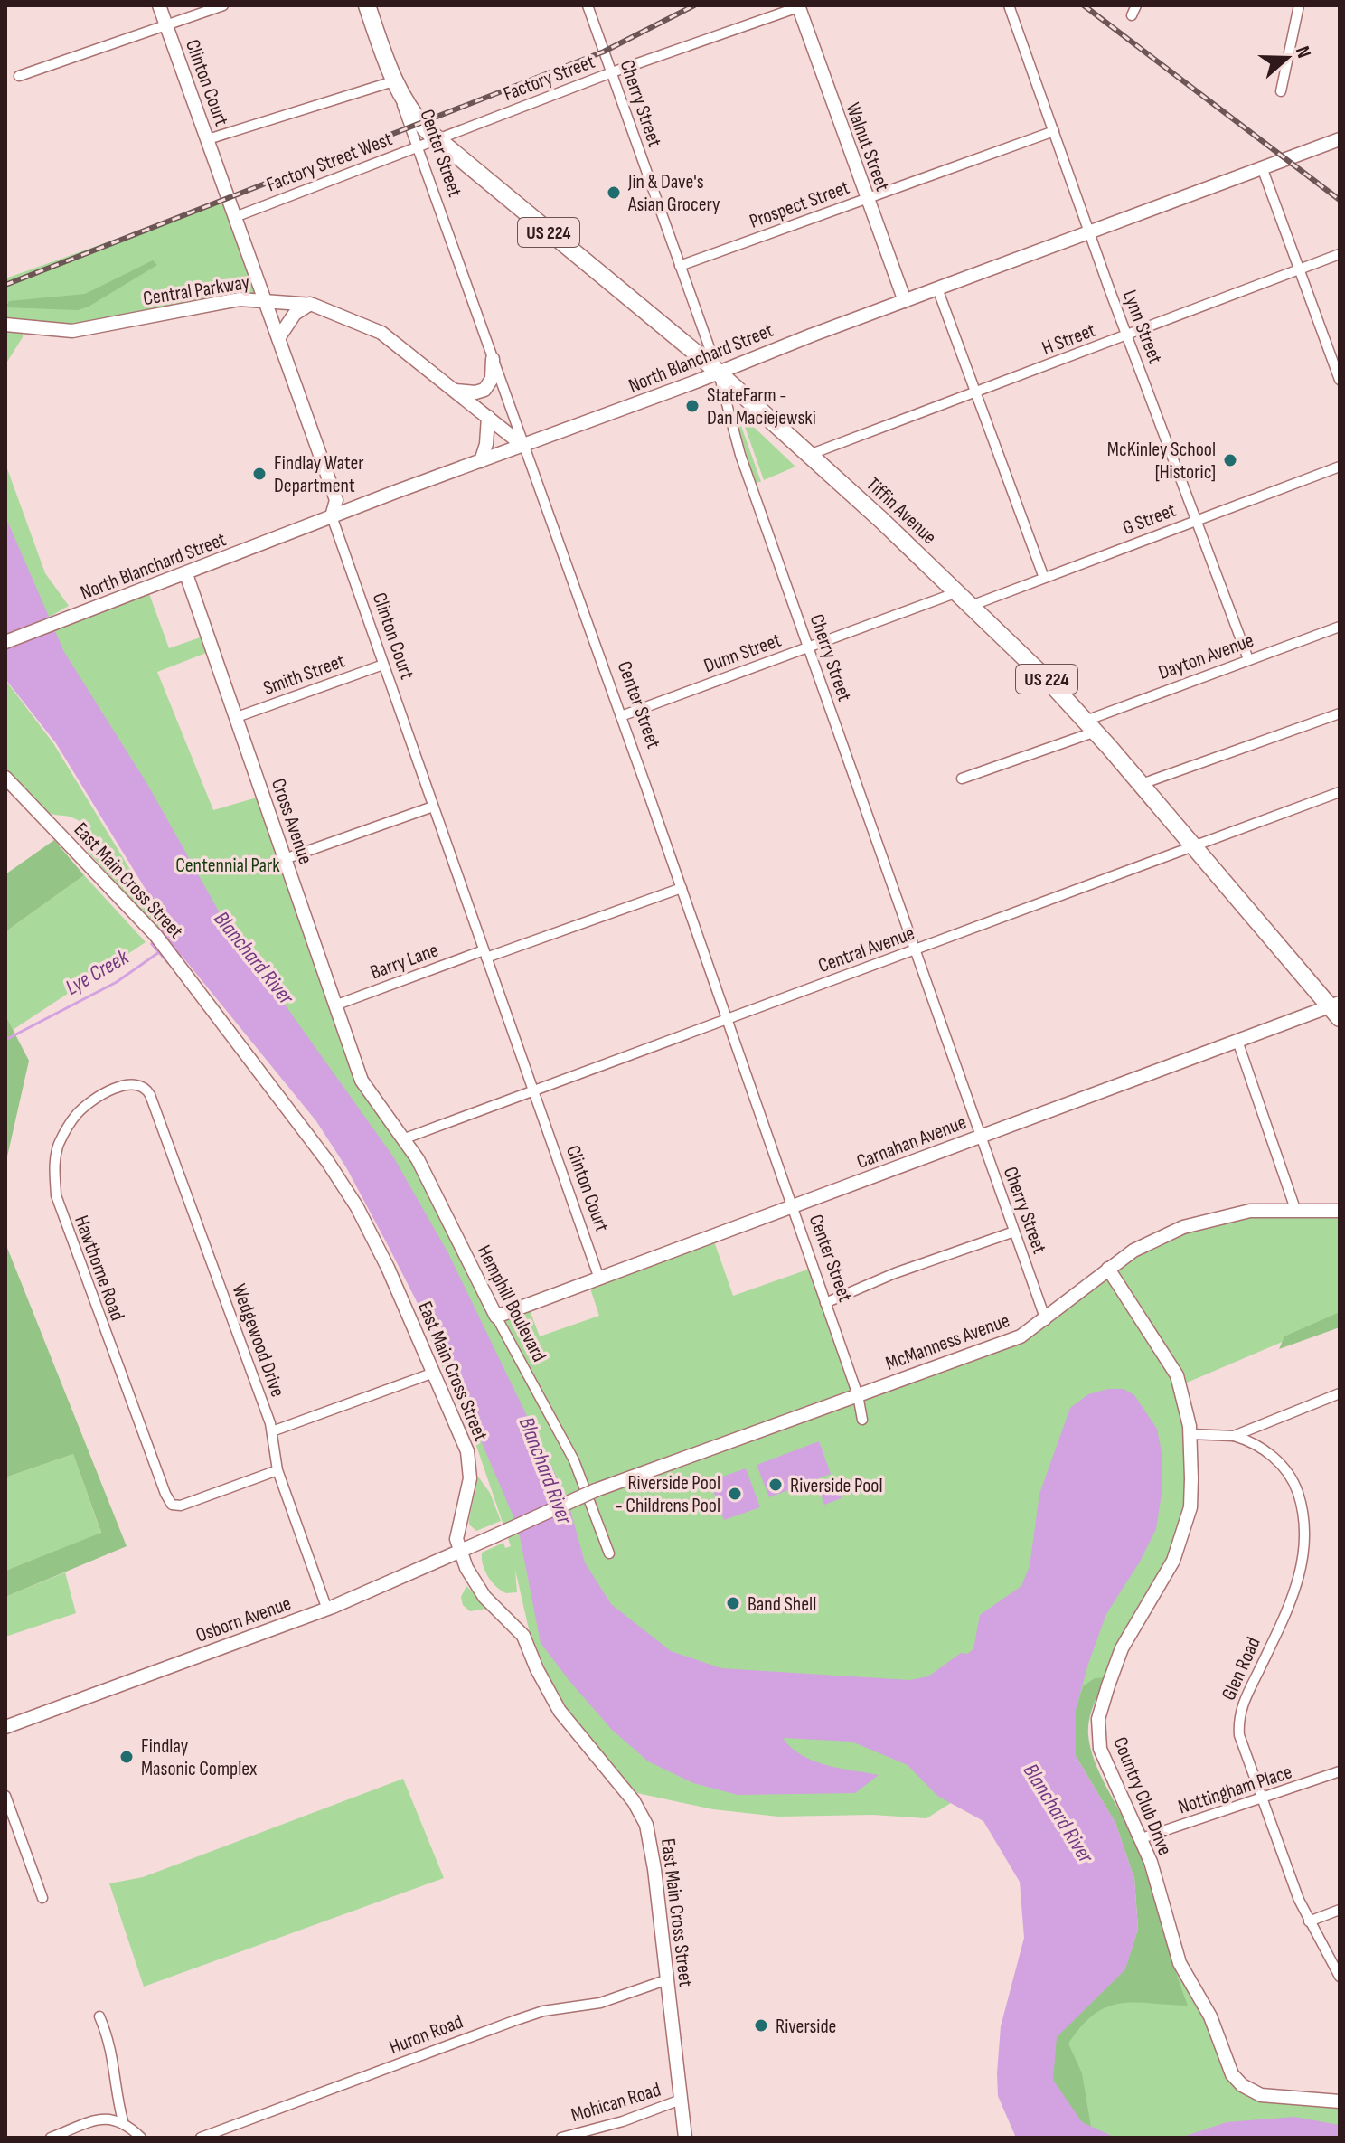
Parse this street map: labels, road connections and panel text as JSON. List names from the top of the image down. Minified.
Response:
{"streets":{"highway":["Center Street","US 224","Tiffin Avenue"],"main road":["Clinton Court","Walnut Street","Central Parkway","North Blanchard Street","Cross Avenue","East Main Cross Street","Carnahan Avenue","Hemphill Boulevard","McManness Avenue","Osborn Avenue","Country Club Drive"],"street":["Factory Street","Cherry Street","Factory Street West","Prospect Street","Lynn Street","H Street","G Street","Dunn Street","Dayton Avenue","Smith Street","Central Avenue","Barry Lane","Hawthorne Road","Wedgewood Drive","Glen Road","Nottingham Place","Huron Road","Mohican Road"]},"crossings":[["Factory Street","Cherry Street"],["Factory Street","Walnut Street"],["Factory Street","Factory Street West"],["Factory Street","Tiffin Avenue"],["Clinton Court","Factory Street West"],["Clinton Court","Central Parkway"],["Clinton Court","North Blanchard Street"],["Clinton Court","Smith Street"],["Clinton Court","Central Avenue"],["Clinton Court","Barry Lane"],["Clinton Court","Carnahan Avenue"],["Cherry Street","Prospect Street"],["Cherry Street","North Blanchard Street"],["Cherry Street","Tiffin Avenue"],["Cherry Street","Dunn Street"],["Cherry Street","Central Avenue"],["Cherry Street","Carnahan Avenue"],["Cherry Street","McManness Avenue"],["Walnut Street","Prospect Street"],["Walnut Street","North Blanchard Street"],["Center Street","Factory Street West"],["Center Street","Central Parkway"],["Center Street","North Blanchard Street"],["Center Street","Tiffin Avenue"],["Center Street","Dunn Street"],["Center Street","Central Avenue"],["Center Street","Barry Lane"],["Center Street","Carnahan Avenue"],["Center Street","McManness Avenue"],["Factory Street West","Tiffin Avenue"],["Prospect Street","Lynn Street"],["Central Parkway","North Blanchard Street"],["Lynn Street","H Street"],["Lynn Street","North Blanchard Street"],["Lynn Street","G Street"],["Lynn Street","Dayton Avenue"],["H Street","Tiffin Avenue"],["North Blanchard Street","Tiffin Avenue"],["North Blanchard Street","Cross Avenue"],["Tiffin Avenue","G Street"],["Tiffin Avenue","Dunn Street"],["Tiffin Avenue","Dayton Avenue"],["Tiffin Avenue","Central Avenue"],["Tiffin Avenue","Carnahan Avenue"],["Smith Street","Cross Avenue"],["Cross Avenue","Barry Lane"],["Cross Avenue","Hemphill Boulevard"],["East Main Cross Street","Osborn Avenue"],["East Main Cross Street","Huron Road"],["East Main Cross Street","Mohican Road"],["Central Avenue","Hemphill Boulevard"],["Carnahan Avenue","Hemphill Boulevard"],["Hawthorne Road","Wedgewood Drive"],["Wedgewood Drive","Osborn Avenue"],["McManness Avenue","Osborn Avenue"],["McManness Avenue","Country Club Drive"],["Glen Road","Nottingham Place"],["Nottingham Place","Country Club Drive"]],"water":["Blanchard River","Lye Creek"],"parks":["Centennial Park"],"places":["Jin & Dave's Asian Grocery","StateFarm - Dan Maciejewski","McKinley School [Historic]","Findlay Water Department","Riverside Pool","Riverside Pool - Childrens Pool","Band Shell","Findlay Masonic Complex","Riverside"],"north":"right"}
